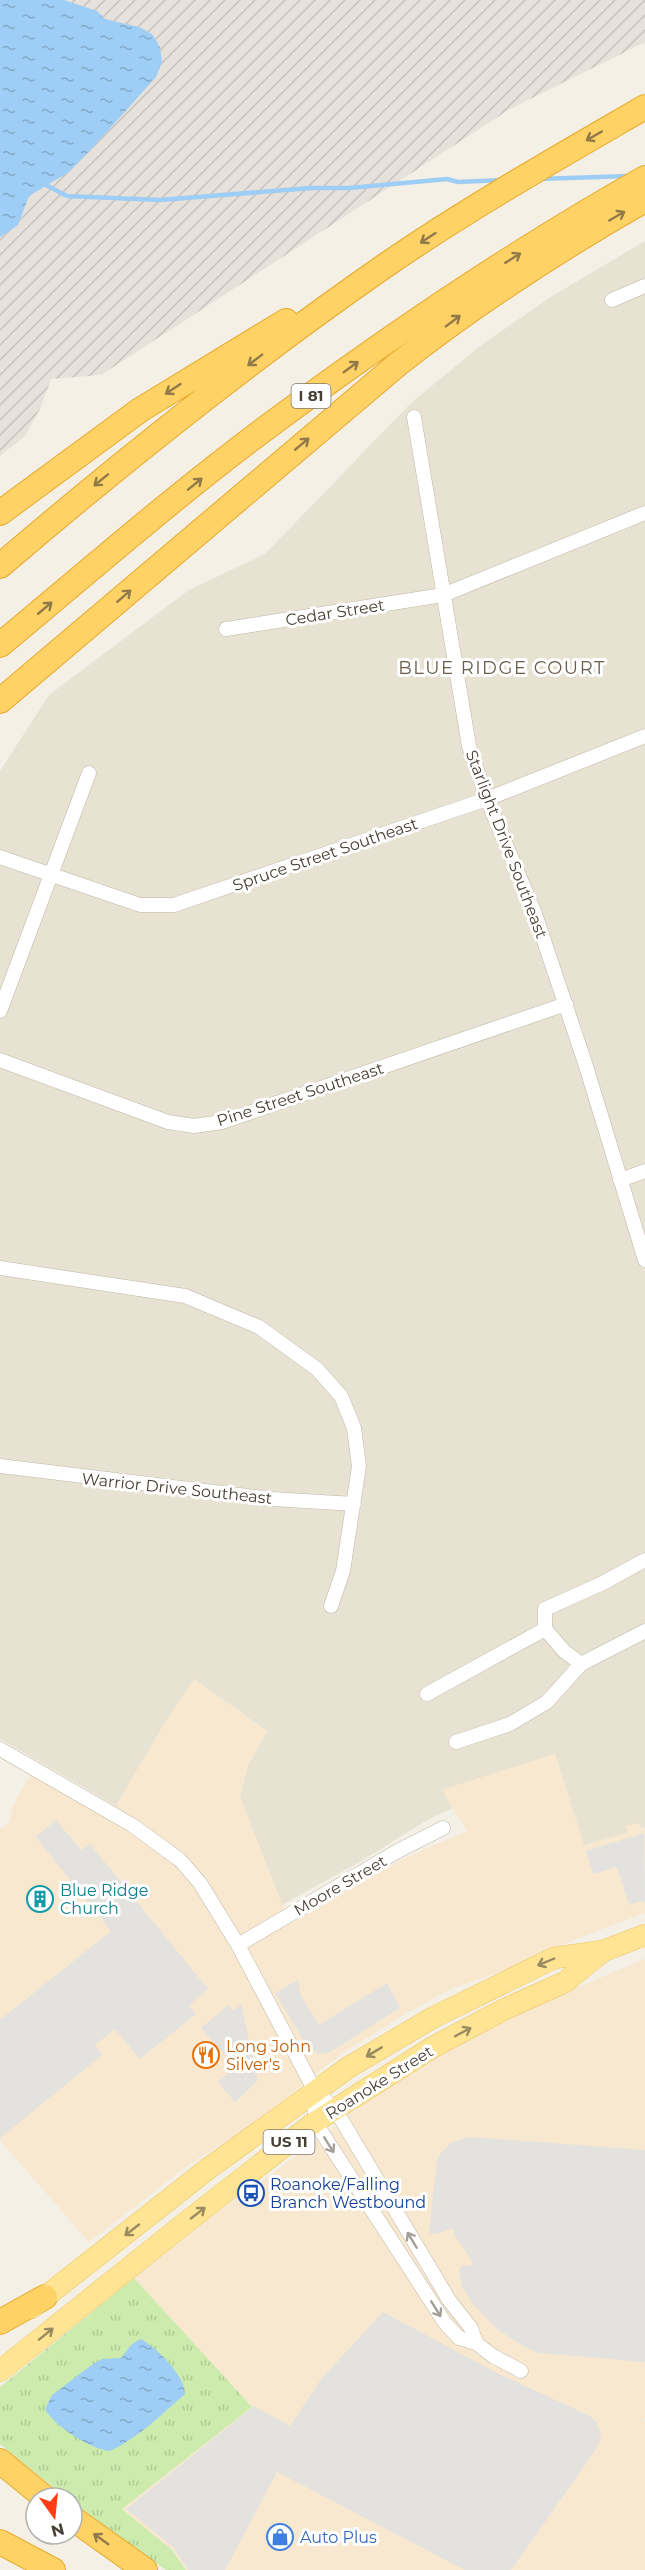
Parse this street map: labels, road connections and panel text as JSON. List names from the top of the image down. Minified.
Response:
{"streets":{"highway":["I 81"],"main road":["Roanoke Street","US 11"],"street":["Cedar Street","Starlight Drive Southeast","Spruce Street Southeast","Pine Street Southeast","Warrior Drive Southeast","Moore Street"]},"crossings":[["Cedar Street","Starlight Drive Southeast"],["Starlight Drive Southeast","Spruce Street Southeast"],["Starlight Drive Southeast","Pine Street Southeast"]],"districts":["BLUE RIDGE COURT"],"places":{"building":["Blue Ridge Church"],"restaurant":["Long John Silver's"],"bus stop":["Roanoke/Falling Branch Westbound"],"shop":["Auto Plus"]},"north":"bottom"}
